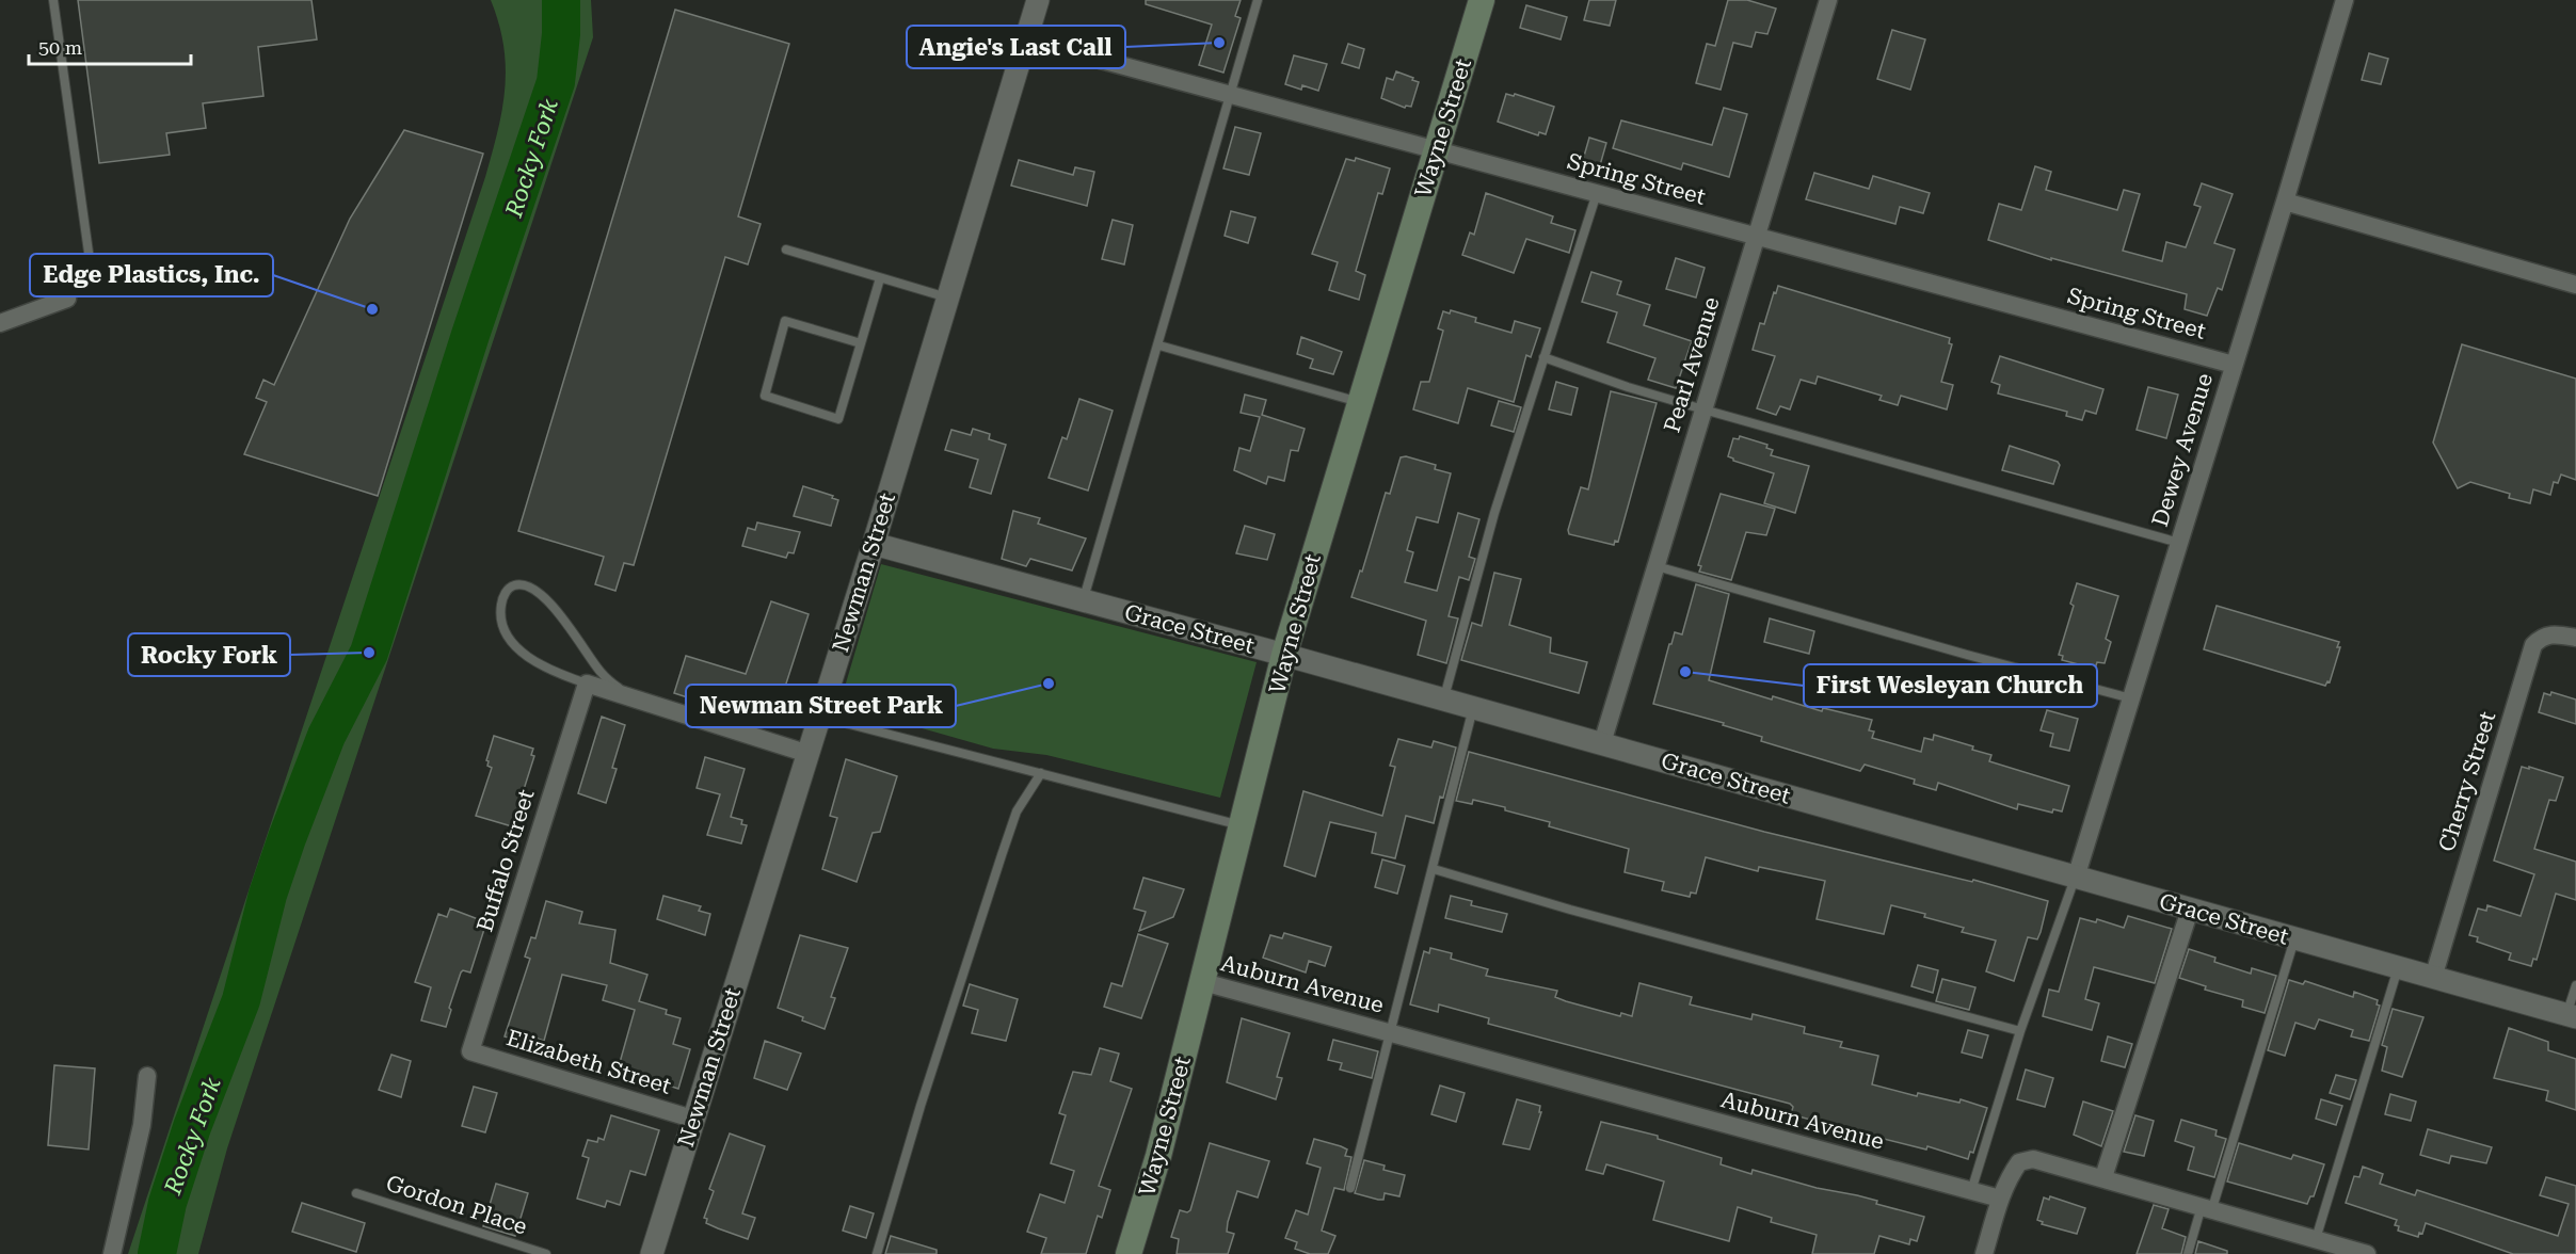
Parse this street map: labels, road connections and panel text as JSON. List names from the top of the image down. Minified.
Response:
{"streets":{"main road":["Wayne Street"],"street":["Spring Street","Pearl Avenue","Dewey Avenue","Newman Street","Grace Street","Cherry Street","Buffalo Street","Auburn Avenue","Elizabeth Street"],"lane":["Gordon Place"]},"crossings":[["Wayne Street","Spring Street"],["Wayne Street","Grace Street"],["Wayne Street","Auburn Avenue"],["Spring Street","Pearl Avenue"],["Spring Street","Dewey Avenue"],["Spring Street","Newman Street"],["Pearl Avenue","Grace Street"],["Dewey Avenue","Grace Street"],["Newman Street","Grace Street"],["Newman Street","Elizabeth Street"],["Grace Street","Cherry Street"],["Buffalo Street","Elizabeth Street"]],"water":["Rocky Fork"],"places":["Angie's Last Call","Edge Plastics, Inc.","Rocky Fork","First Wesleyan Church","Newman Street Park"],"scale_bar":"50 m"}
